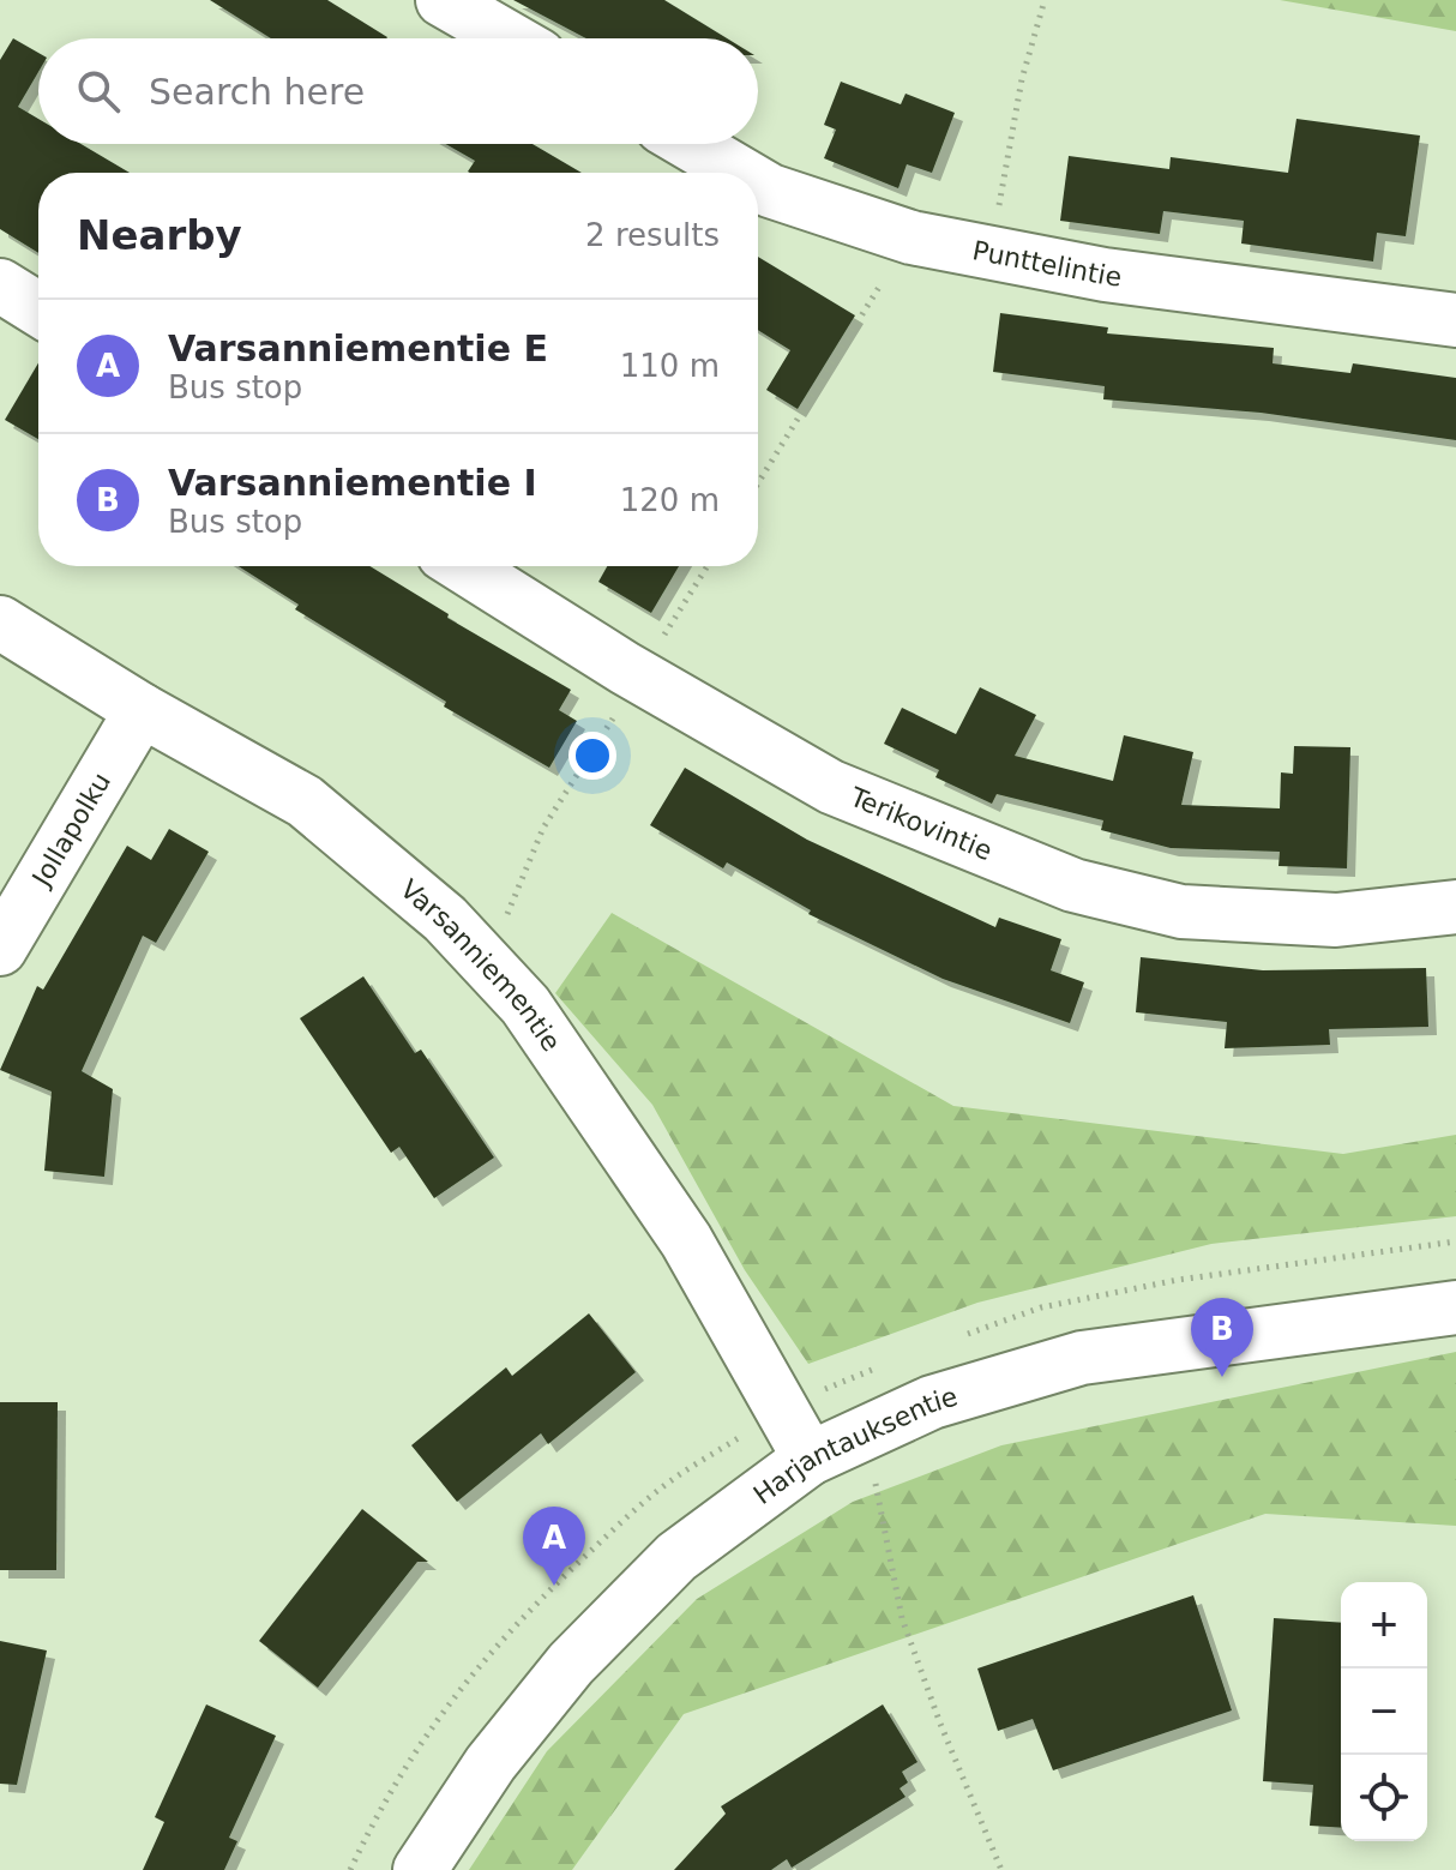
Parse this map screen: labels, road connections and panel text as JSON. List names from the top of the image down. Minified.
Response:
{"streets":{"street":["Punttelintie","Terikovintie","Jollapolku","Varsanniementie","Harjantauksentie"]},"crossings":[["Jollapolku","Varsanniementie"],["Varsanniementie","Harjantauksentie"]],"page":{"search":"Search here","heading":["Nearby","2 results"],"list":[{"mark":"A","name":"Varsanniementie E","note":"Bus stop","value":"110 m"},{"mark":"B","name":"Varsanniementie I","note":"Bus stop","value":"120 m"}],"pins":["B","A"],"map_buttons":["+","−"]}}
